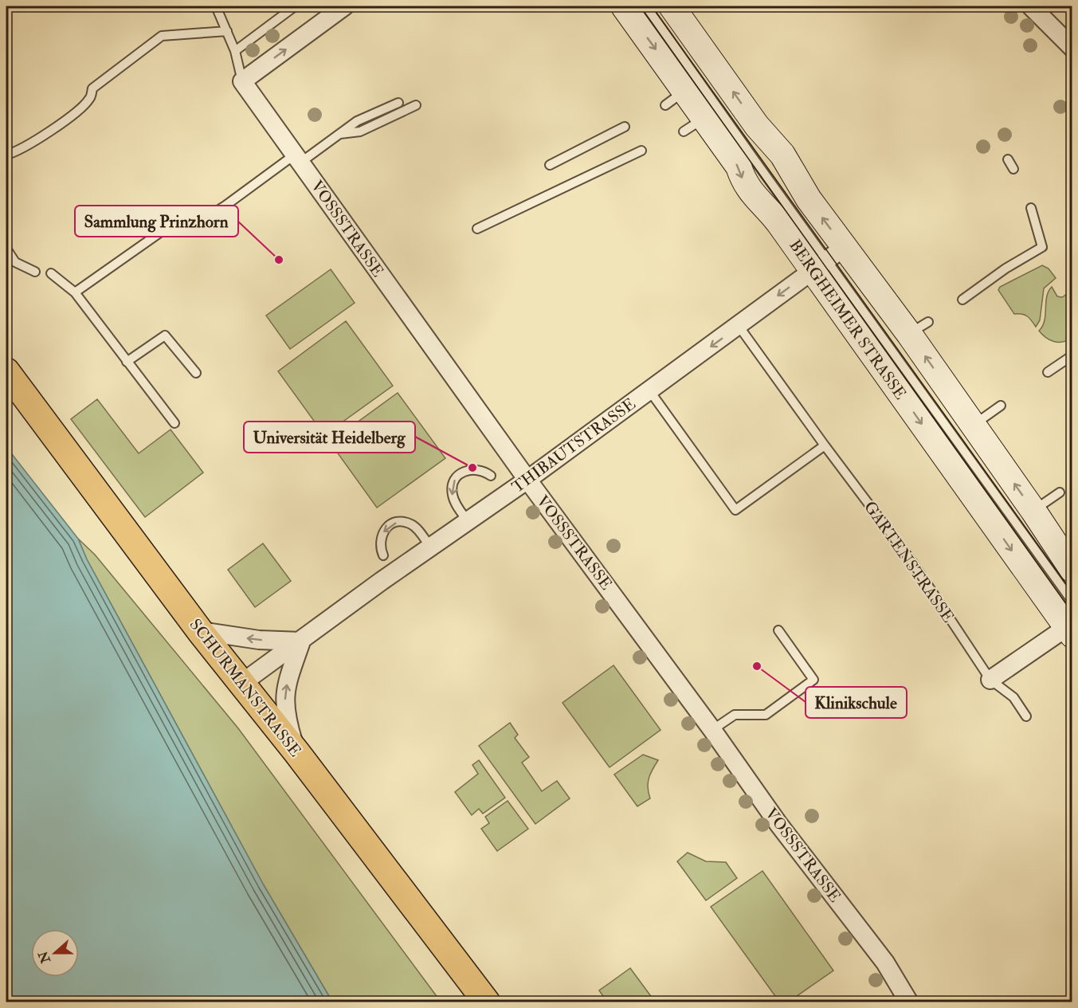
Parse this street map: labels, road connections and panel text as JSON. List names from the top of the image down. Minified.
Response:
{"streets":{"main road":["SCHURMANSTRASSE"],"street":["VOSSSTRASSE","BERGHEIMER STRASSE","THIBAUTSTRASSE"],"lane":["GARTENSTRASSE"]},"crossings":[["VOSSSTRASSE","THIBAUTSTRASSE"],["BERGHEIMER STRASSE","THIBAUTSTRASSE"],["THIBAUTSTRASSE","GARTENSTRASSE"],["THIBAUTSTRASSE","SCHURMANSTRASSE"]],"places":["Sammlung Prinzhorn","Universität Heidelberg","Klinikschule"],"north":"left"}
